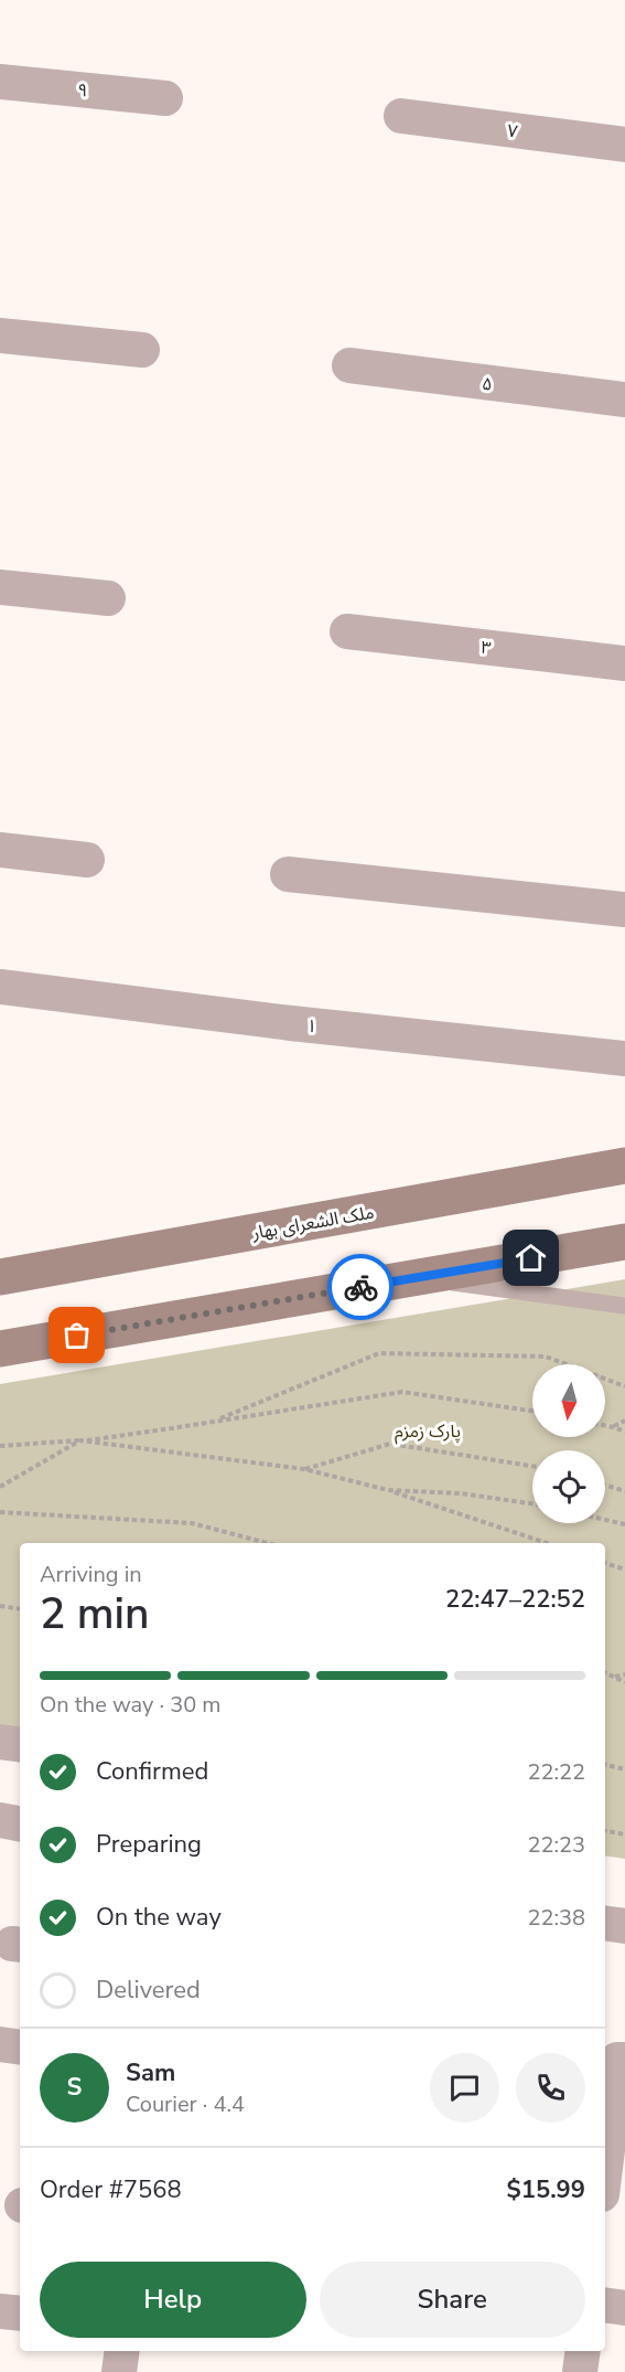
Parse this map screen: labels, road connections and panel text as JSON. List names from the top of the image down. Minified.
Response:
{"streets":{"main road":["ملک الشعرای بهار"],"street":["۹","۷","۵","۳","۱"]},"parks":["پارک زمزم"],"north":"bottom","page":{"heading":["2 min","Arriving in","22:47–22:52"],"panel":["Sam","Courier · 4.4","Order #7568","$15.99"],"bar":"On the way · 30 m","list":[["Confirmed","22:22"],["Preparing","22:23"],["On the way","22:38"],"Delivered"],"round":"S","buttons":["Help","Share"]}}
